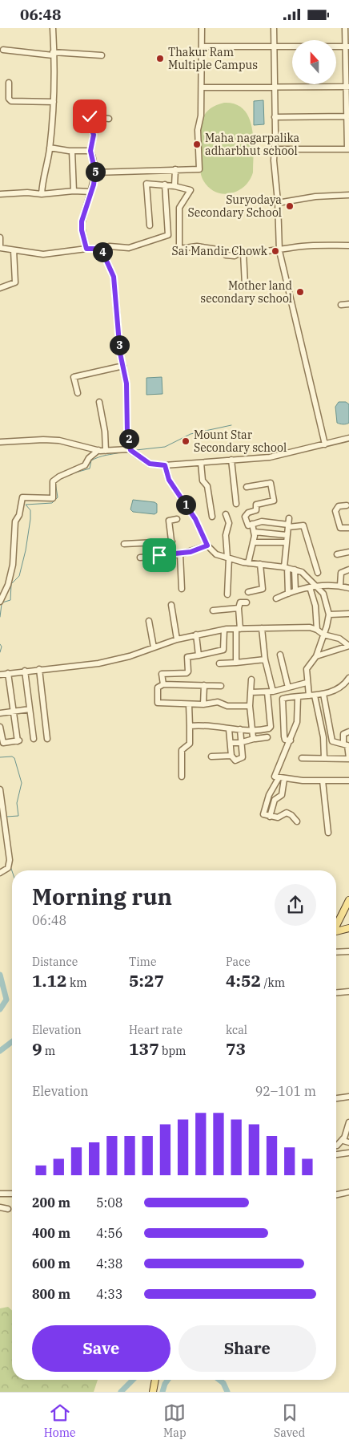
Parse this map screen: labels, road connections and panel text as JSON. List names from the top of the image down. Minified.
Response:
{"places":["Thakur Ram Multiple Campus","Maha nagarpalika adharbhut school","Suryodaya Secondary School","Sai Mandir Chowk","Mother land secondary school","Mount Star Secondary school"],"north":"top","page":{"status":"06:48","pins":["5","4","3","2","1"],"heading":["Morning run","06:48"],"stats":[["Distance","1.12 km"],["Time","5:27"],["Pace","4:52 /km"],["Elevation","9 m"],["Heart rate","137 bpm"],["kcal","73"]],"chart":["Elevation","92–101 m"],"list":[{"name":"200 m","note":"5:08"},{"name":"400 m","note":"4:56"},{"name":"600 m","note":"4:38"},{"name":"800 m","note":"4:33"}],"buttons":["Save","Share"],"tabs":["Home","Map","Saved"]}}
